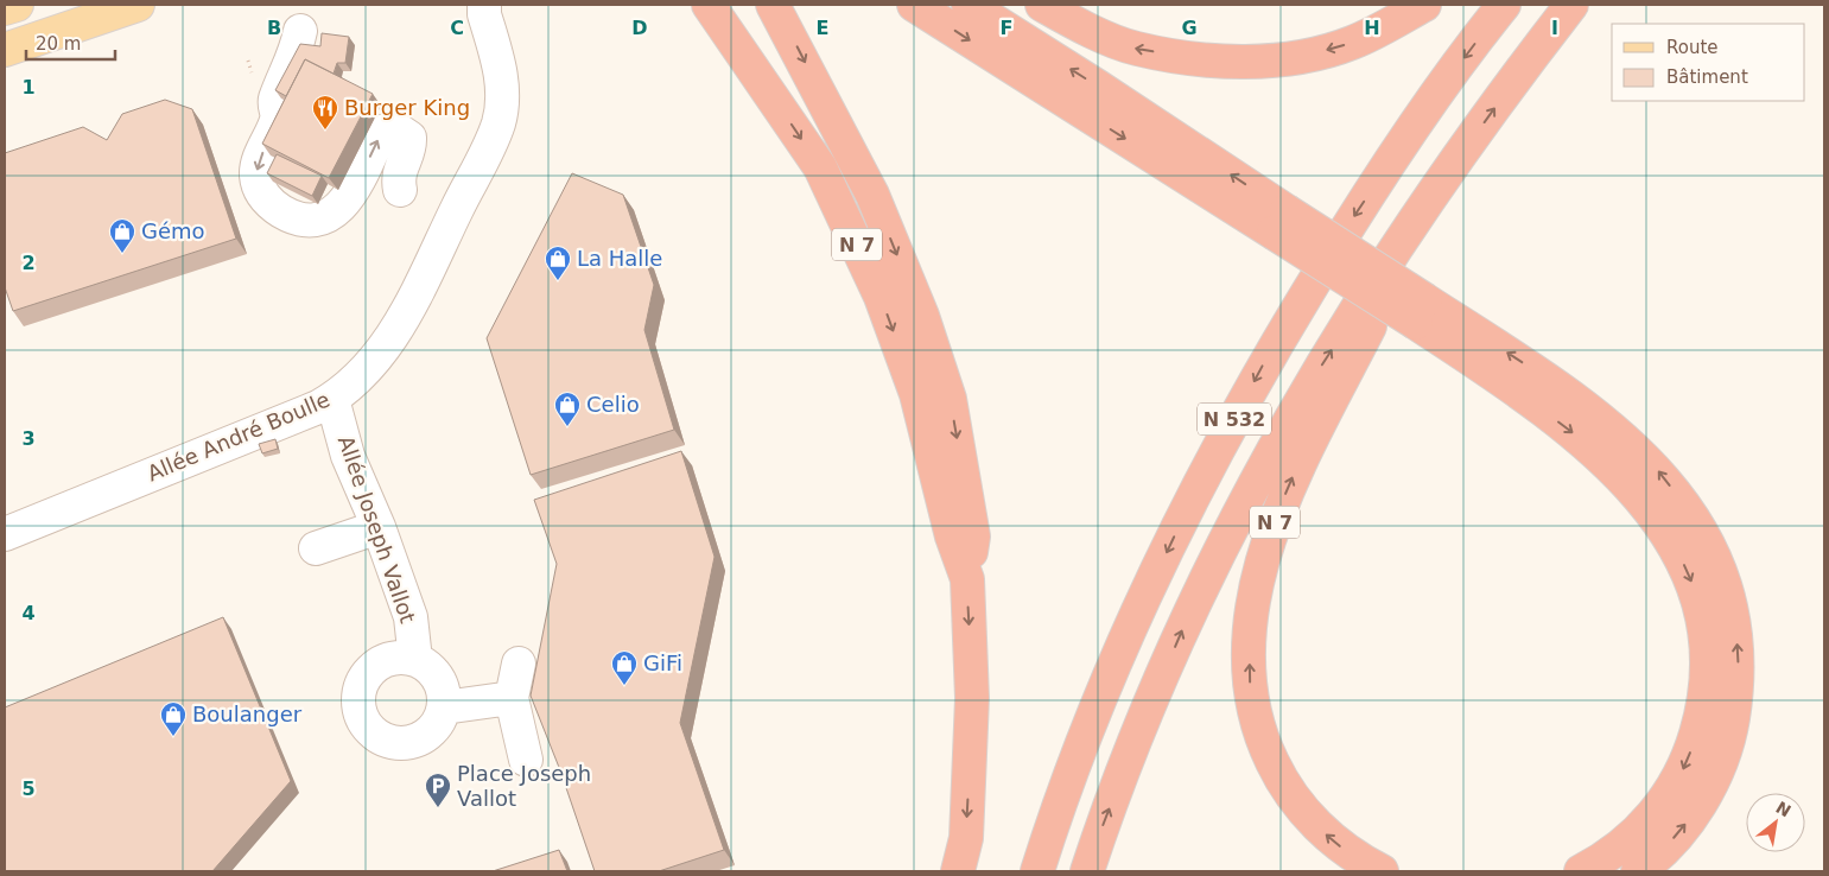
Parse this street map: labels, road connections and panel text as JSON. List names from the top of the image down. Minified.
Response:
{"streets":{"highway":["N 7","N 532"],"street":["Allée André Boulle","Allée Joseph Vallot"]},"crossings":[["N 7","N 532"],["Allée André Boulle","Allée Joseph Vallot"]],"places":{"restaurant":["Burger King"],"shop":["Gémo","La Halle","Celio","GiFi","Boulanger"],"parking":["Place Joseph Vallot"]},"legend":["Route","Bâtiment"],"scale_bar":"20 m","north":"top right","grid":{"columns":["B","C","D","E","F","G","H","I"],"rows":["1","2","3","4","5"]}}
